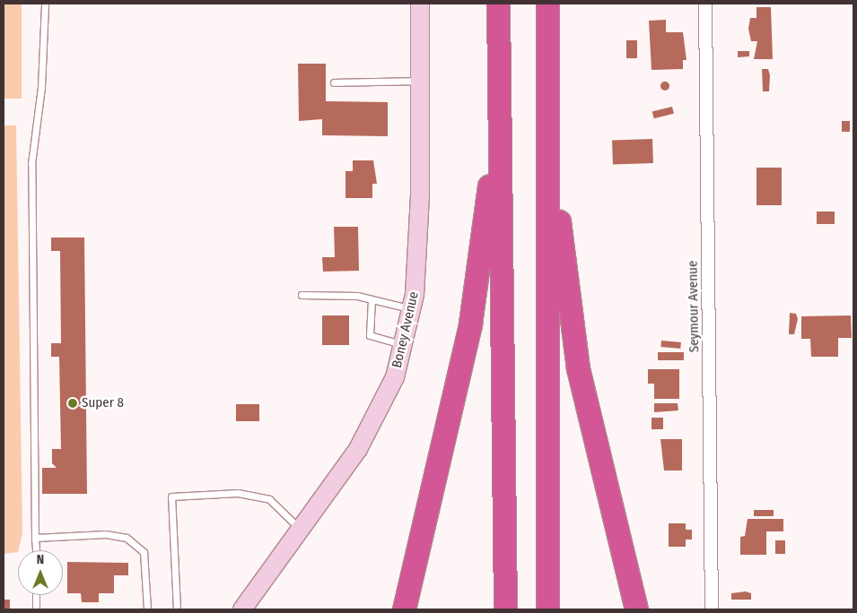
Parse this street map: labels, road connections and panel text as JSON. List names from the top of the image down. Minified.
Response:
{"streets":{"street":["Seymour Avenue","Boney Avenue"]},"places":["Super 8"],"north":"top"}
